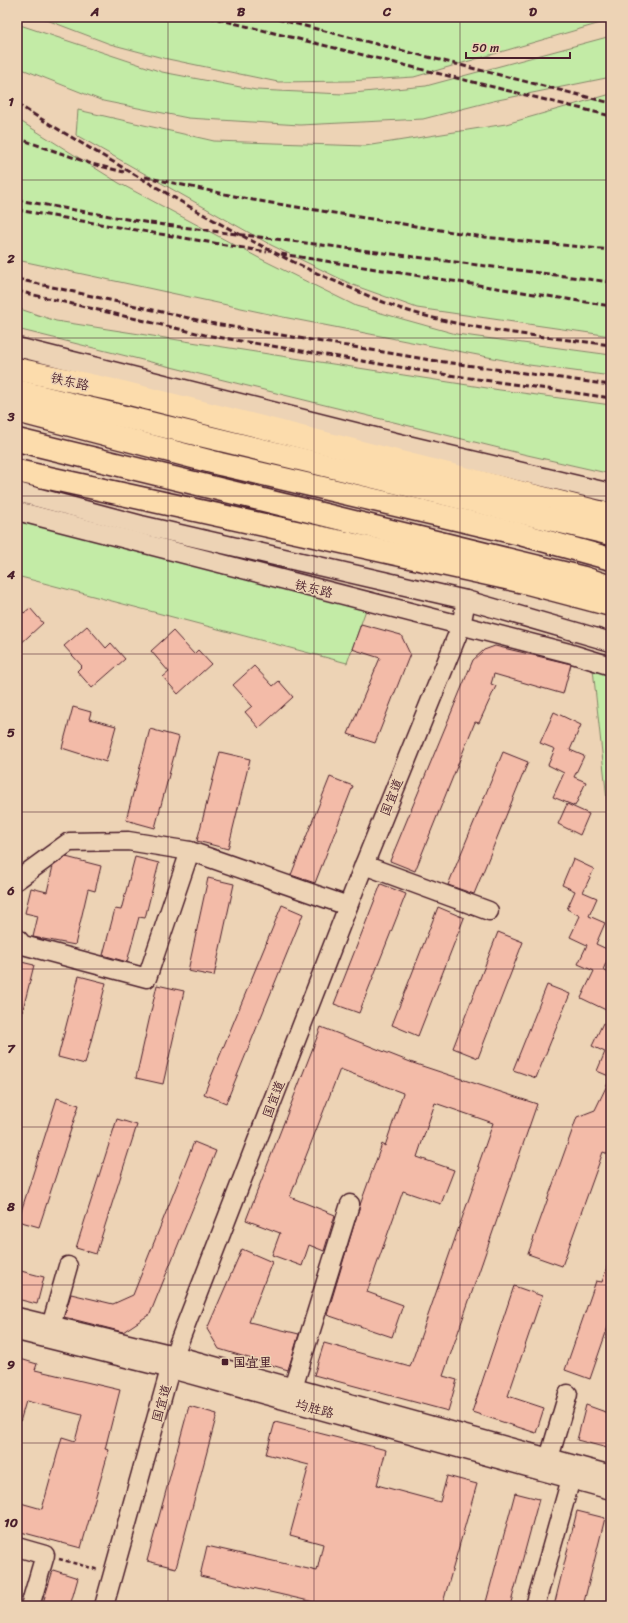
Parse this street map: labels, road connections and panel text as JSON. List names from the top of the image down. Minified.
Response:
{"streets":{"main road":["铁东路"],"street":["国宜道","均胜路"]},"crossings":[["铁东路","国宜道"],["国宜道","均胜路"]],"places":{"transit":["国宜里"]},"scale_bar":"50 m","grid":{"columns":["A","B","C","D"],"rows":["1","2","3","4","5","6","7","8","9","10"]}}
